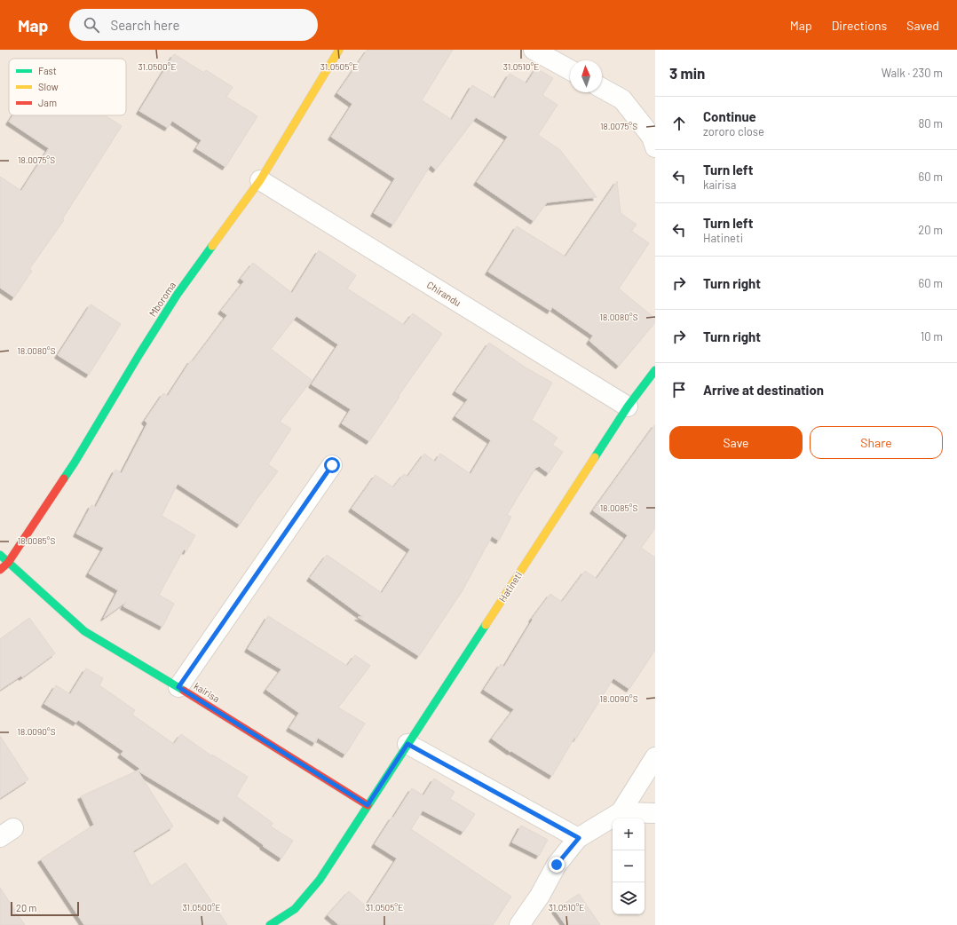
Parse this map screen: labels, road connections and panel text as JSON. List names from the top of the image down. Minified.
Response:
{"streets":{"street":["Chirandu","Mboroma","Hatineti","kairisa"]},"crossings":[["Chirandu","Mboroma"],["Chirandu","Hatineti"],["Mboroma","kairisa"],["Hatineti","kairisa"]],"legend":["Fast","Slow","Jam"],"scale_bar":"20 m","north":"top","page":{"header":"Map","search":"Search here","nav":["Map","Directions","Saved"],"heading":["3 min","Walk · 230 m"],"list":[["Continue","zororo close","80 m"],["Turn left","kairisa","60 m"],["Turn left","Hatineti","20 m"],["Turn right","60 m"],["Turn right","10 m"],"Arrive at destination"],"buttons":["Save","Share"],"map_buttons":["+","−"],"scale":"20 m"},"coordinates":["31.0500°E","31.0505°E","31.0510°E","18.0075°S","18.0080°S","18.0085°S","18.0090°S"]}
